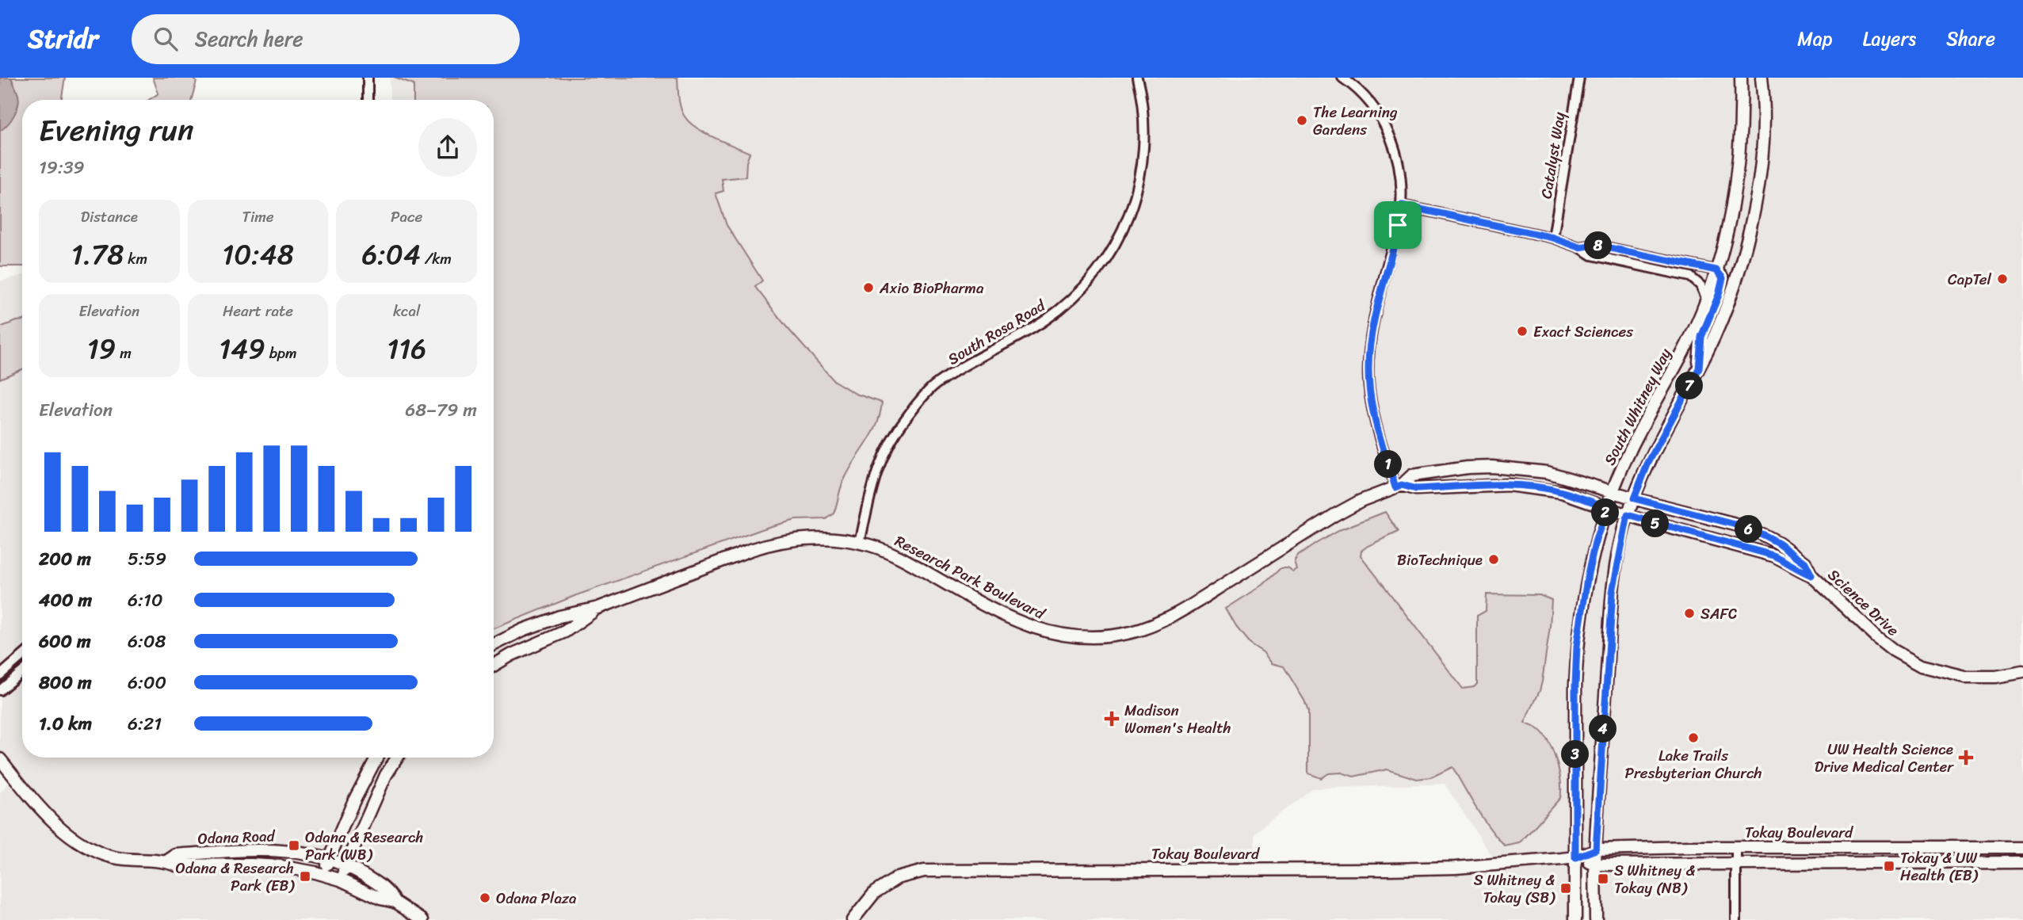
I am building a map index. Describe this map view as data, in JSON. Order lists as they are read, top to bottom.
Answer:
{
  "streets": {
    "street": [
      "Catalyst Way",
      "South Rosa Road",
      "South Whitney Way",
      "Research Park Boulevard",
      "Science Drive",
      "Tokay Boulevard",
      "Odana Road"
    ]
  },
  "crossings": [
    ["South Rosa Road", "Research Park Boulevard"],
    ["South Whitney Way", "Research Park Boulevard"],
    ["South Whitney Way", "Science Drive"],
    ["South Whitney Way", "Tokay Boulevard"],
    ["Research Park Boulevard", "Science Drive"]
  ],
  "places": {
    "other": [
      "The Learning Gardens",
      "CapTel",
      "Axio BioPharma",
      "Exact Sciences",
      "BioTechnique",
      "SAFC",
      "Lake Trails Presbyterian Church",
      "Odana Plaza"
    ],
    "health": ["Madison Women's Health", "UW Health Science Drive Medical Center"],
    "transit": [
      "Odana & Research Park (WB)",
      "Tokay & UW Health (EB)",
      "Odana & Research Park (EB)",
      "S Whitney & Tokay (NB)",
      "S Whitney & Tokay (SB)"
    ]
  },
  "page": {
    "header": "Stridr",
    "search": "Search here",
    "nav": ["Map", "Layers", "Share"],
    "heading": ["Evening run", "19:39"],
    "stats": [
      ["Distance", "1.78 km"],
      ["Time", "10:48"],
      ["Pace", "6:04 /km"],
      ["Elevation", "19 m"],
      ["Heart rate", "149 bpm"],
      ["kcal", "116"]
    ],
    "pins": [
      "8",
      "7",
      "1",
      "2",
      "5",
      "6",
      "4",
      "3"
    ],
    "chart": ["Elevation", "68–79 m"],
    "list": [
      {
        "name": "200 m",
        "note": "5:59"
      },
      {
        "name": "400 m",
        "note": "6:10"
      },
      {
        "name": "600 m",
        "note": "6:08"
      },
      {
        "name": "800 m",
        "note": "6:00"
      },
      {
        "name": "1.0 km",
        "note": "6:21"
      }
    ]
  }
}
